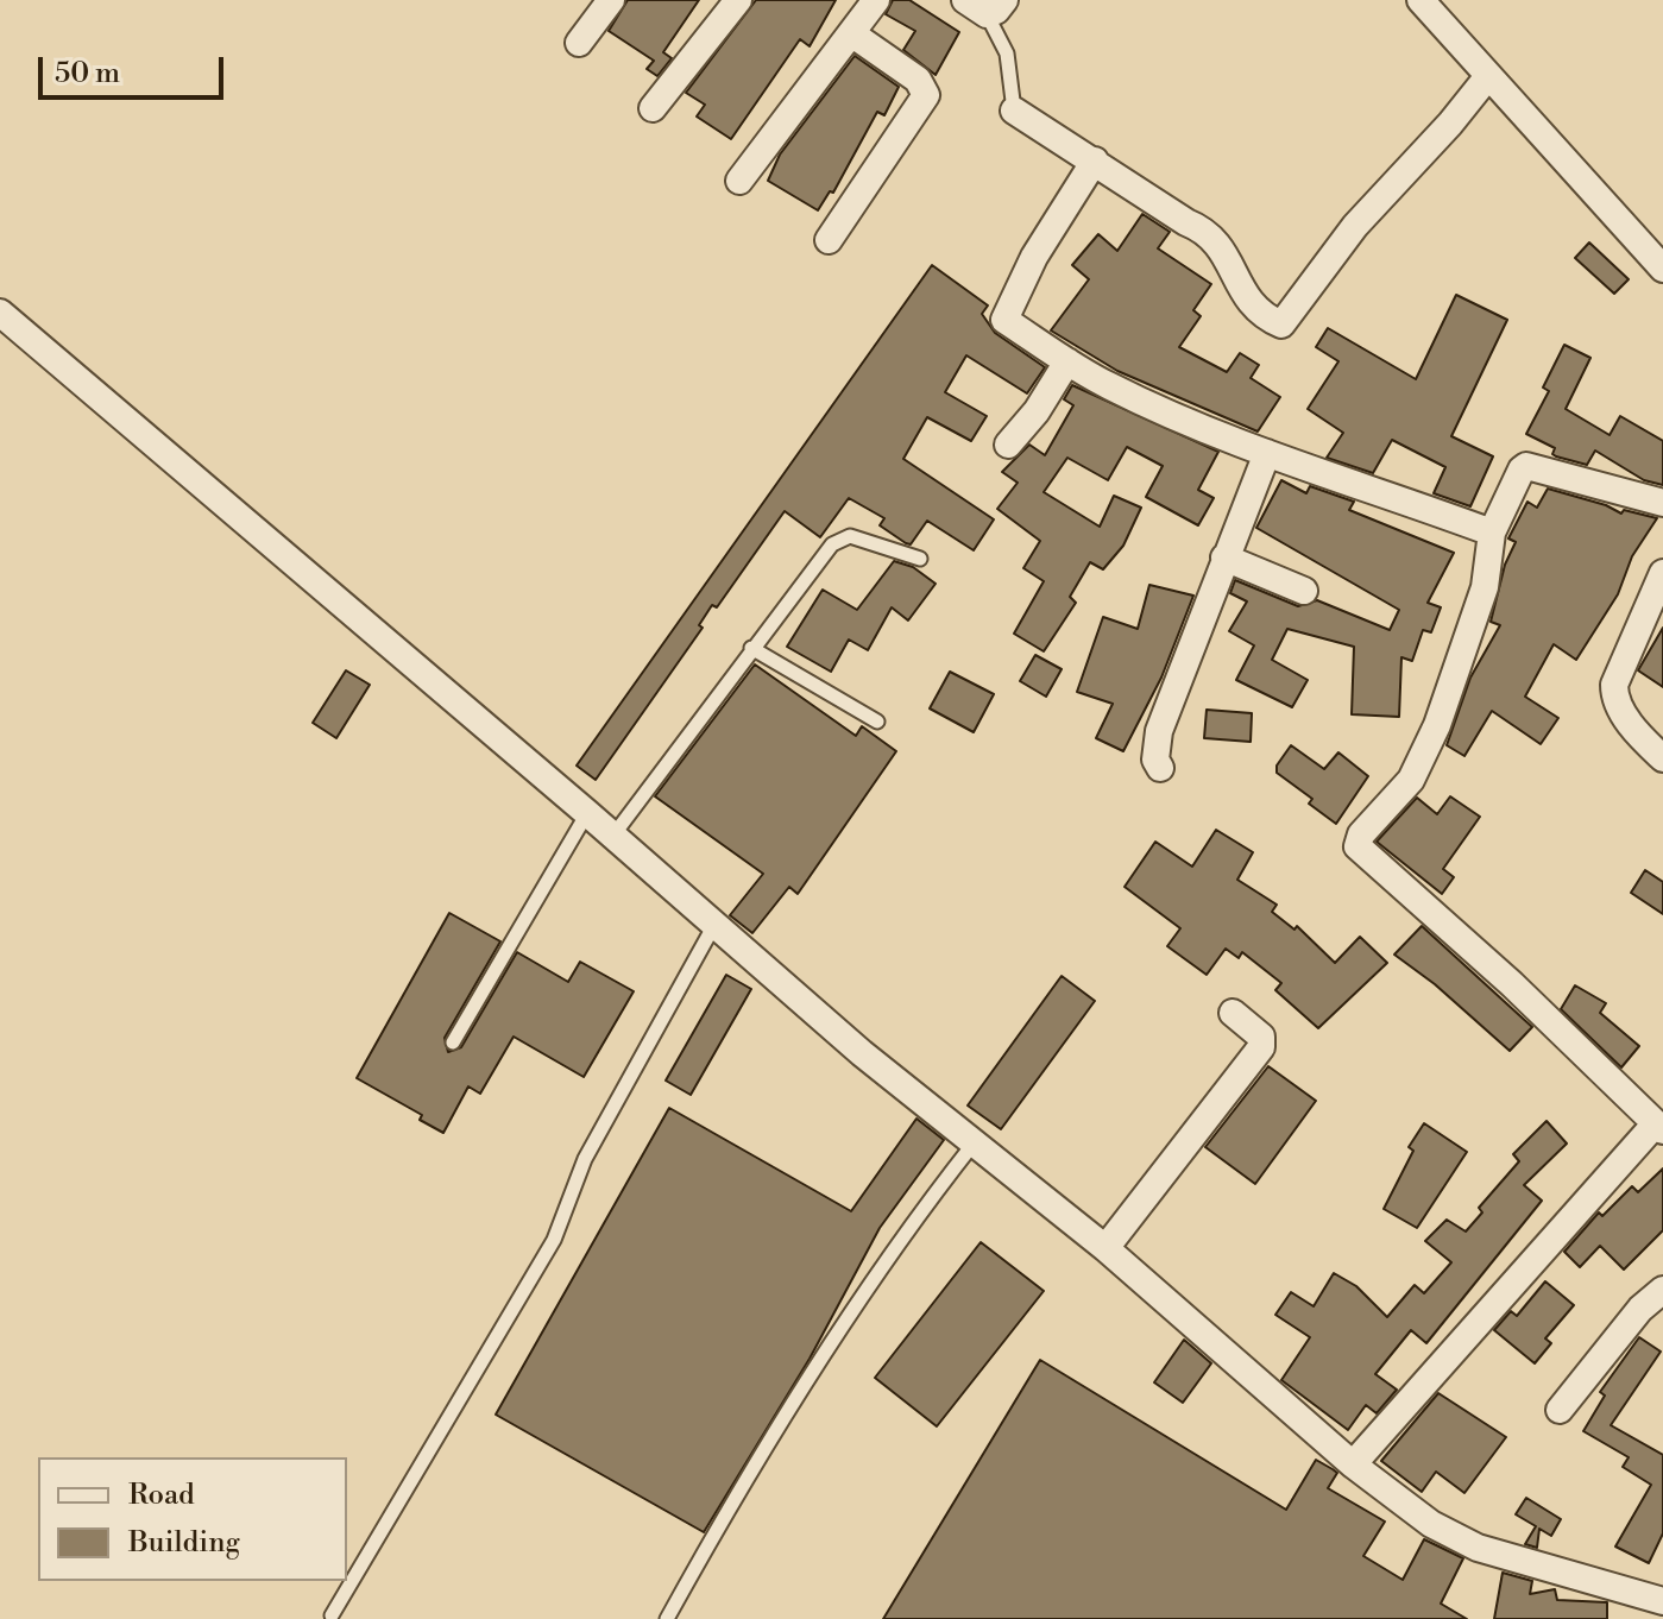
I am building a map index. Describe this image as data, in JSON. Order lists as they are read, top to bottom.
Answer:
{
  "legend": ["Road", "Building"],
  "scale_bar": "50 m"
}
